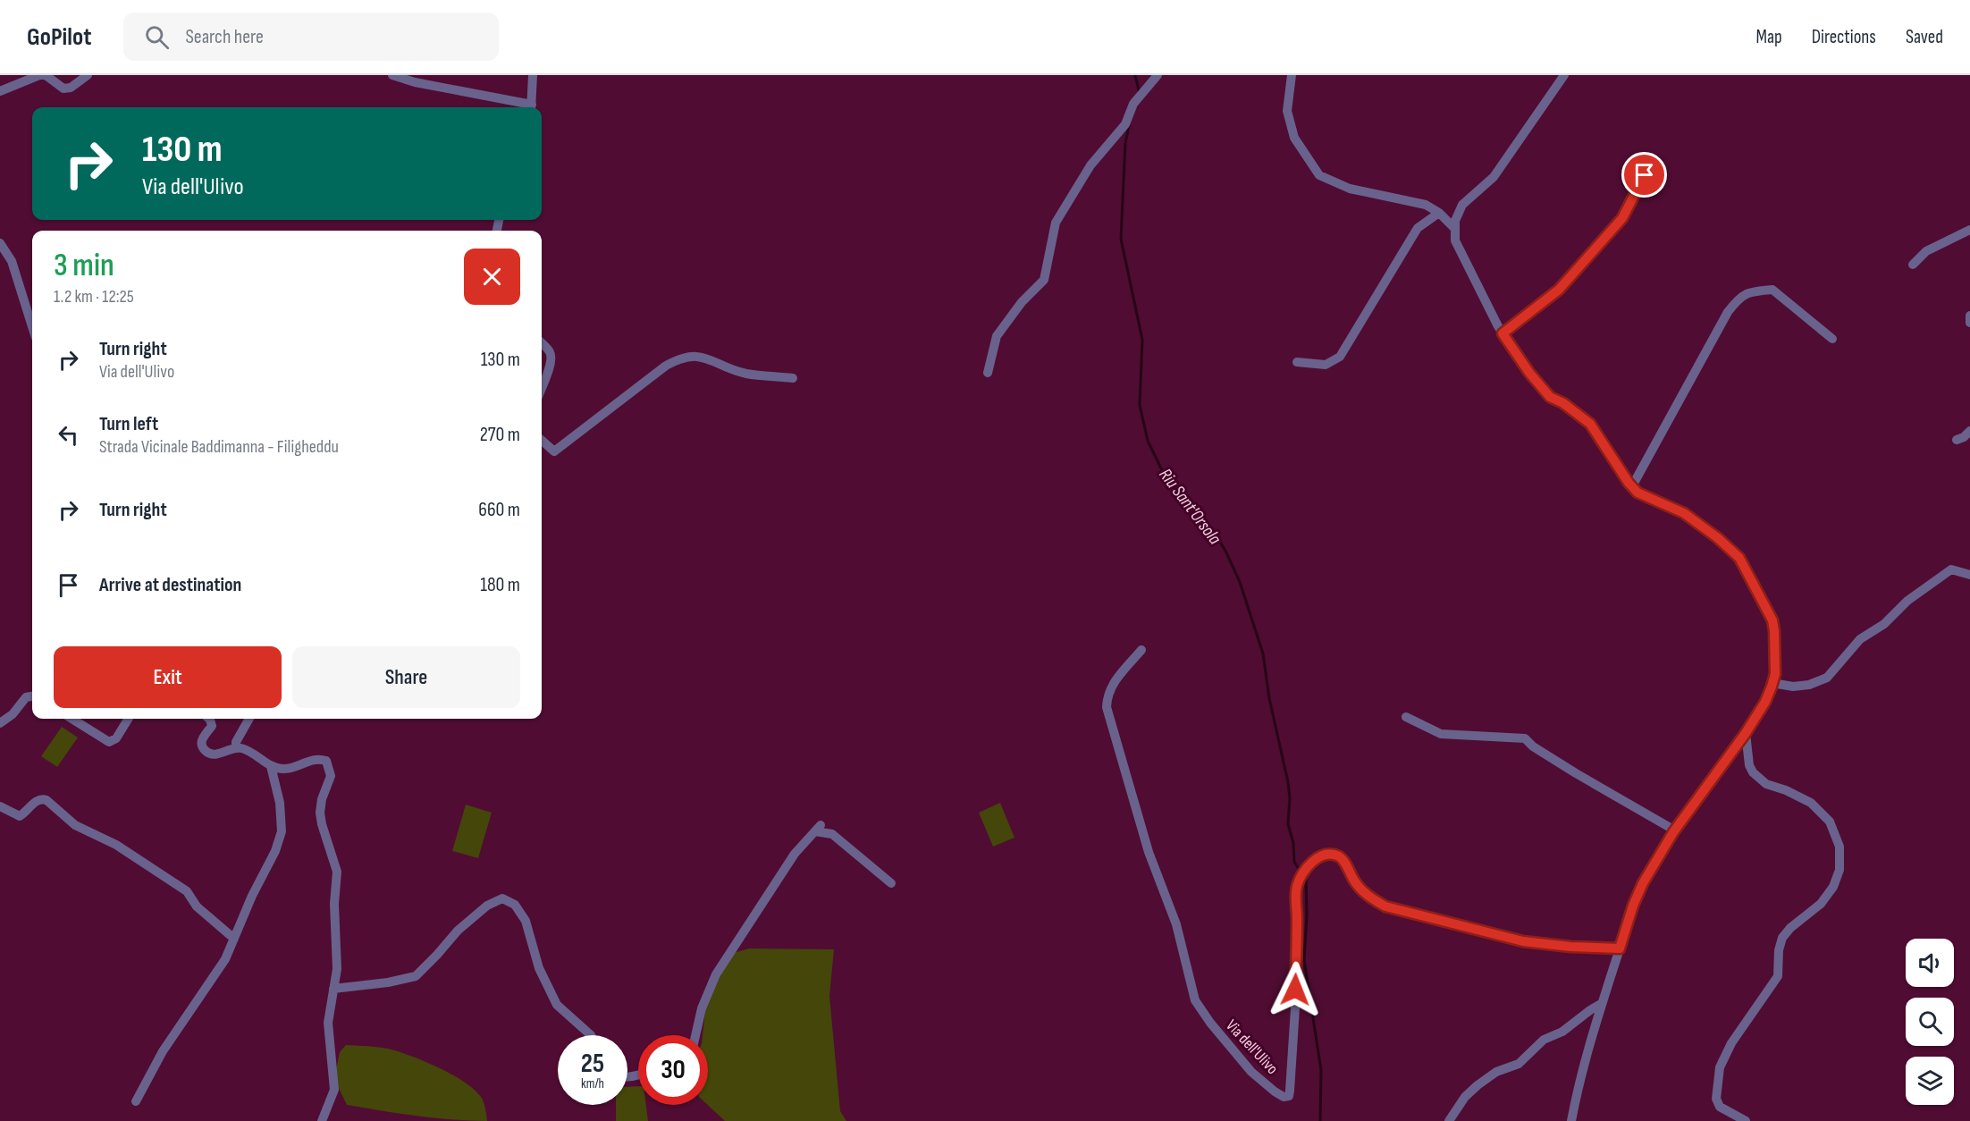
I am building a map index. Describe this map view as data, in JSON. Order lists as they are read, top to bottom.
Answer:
{
  "streets": {
    "street": ["Via dell'Ulivo"]
  },
  "water": ["Riu Sant'Orsola"],
  "page": {
    "header": "GoPilot",
    "search": "Search here",
    "nav": ["Map", "Directions", "Saved"],
    "turn": ["130 m", "Via dell'Ulivo"],
    "heading": ["3 min", "1.2 km · 12:25"],
    "list": [
      {
        "name": "Turn right",
        "note": "Via dell'Ulivo",
        "value": "130 m"
      },
      {
        "name": "Turn left",
        "note": "Strada Vicinale Baddimanna - Filigheddu",
        "value": "270 m"
      },
      {
        "name": "Turn right",
        "value": "660 m"
      },
      {
        "name": "Arrive at destination",
        "value": "180 m"
      }
    ],
    "buttons": ["Exit", "Share"],
    "speed": "25 km/h",
    "limit": "30"
  }
}
